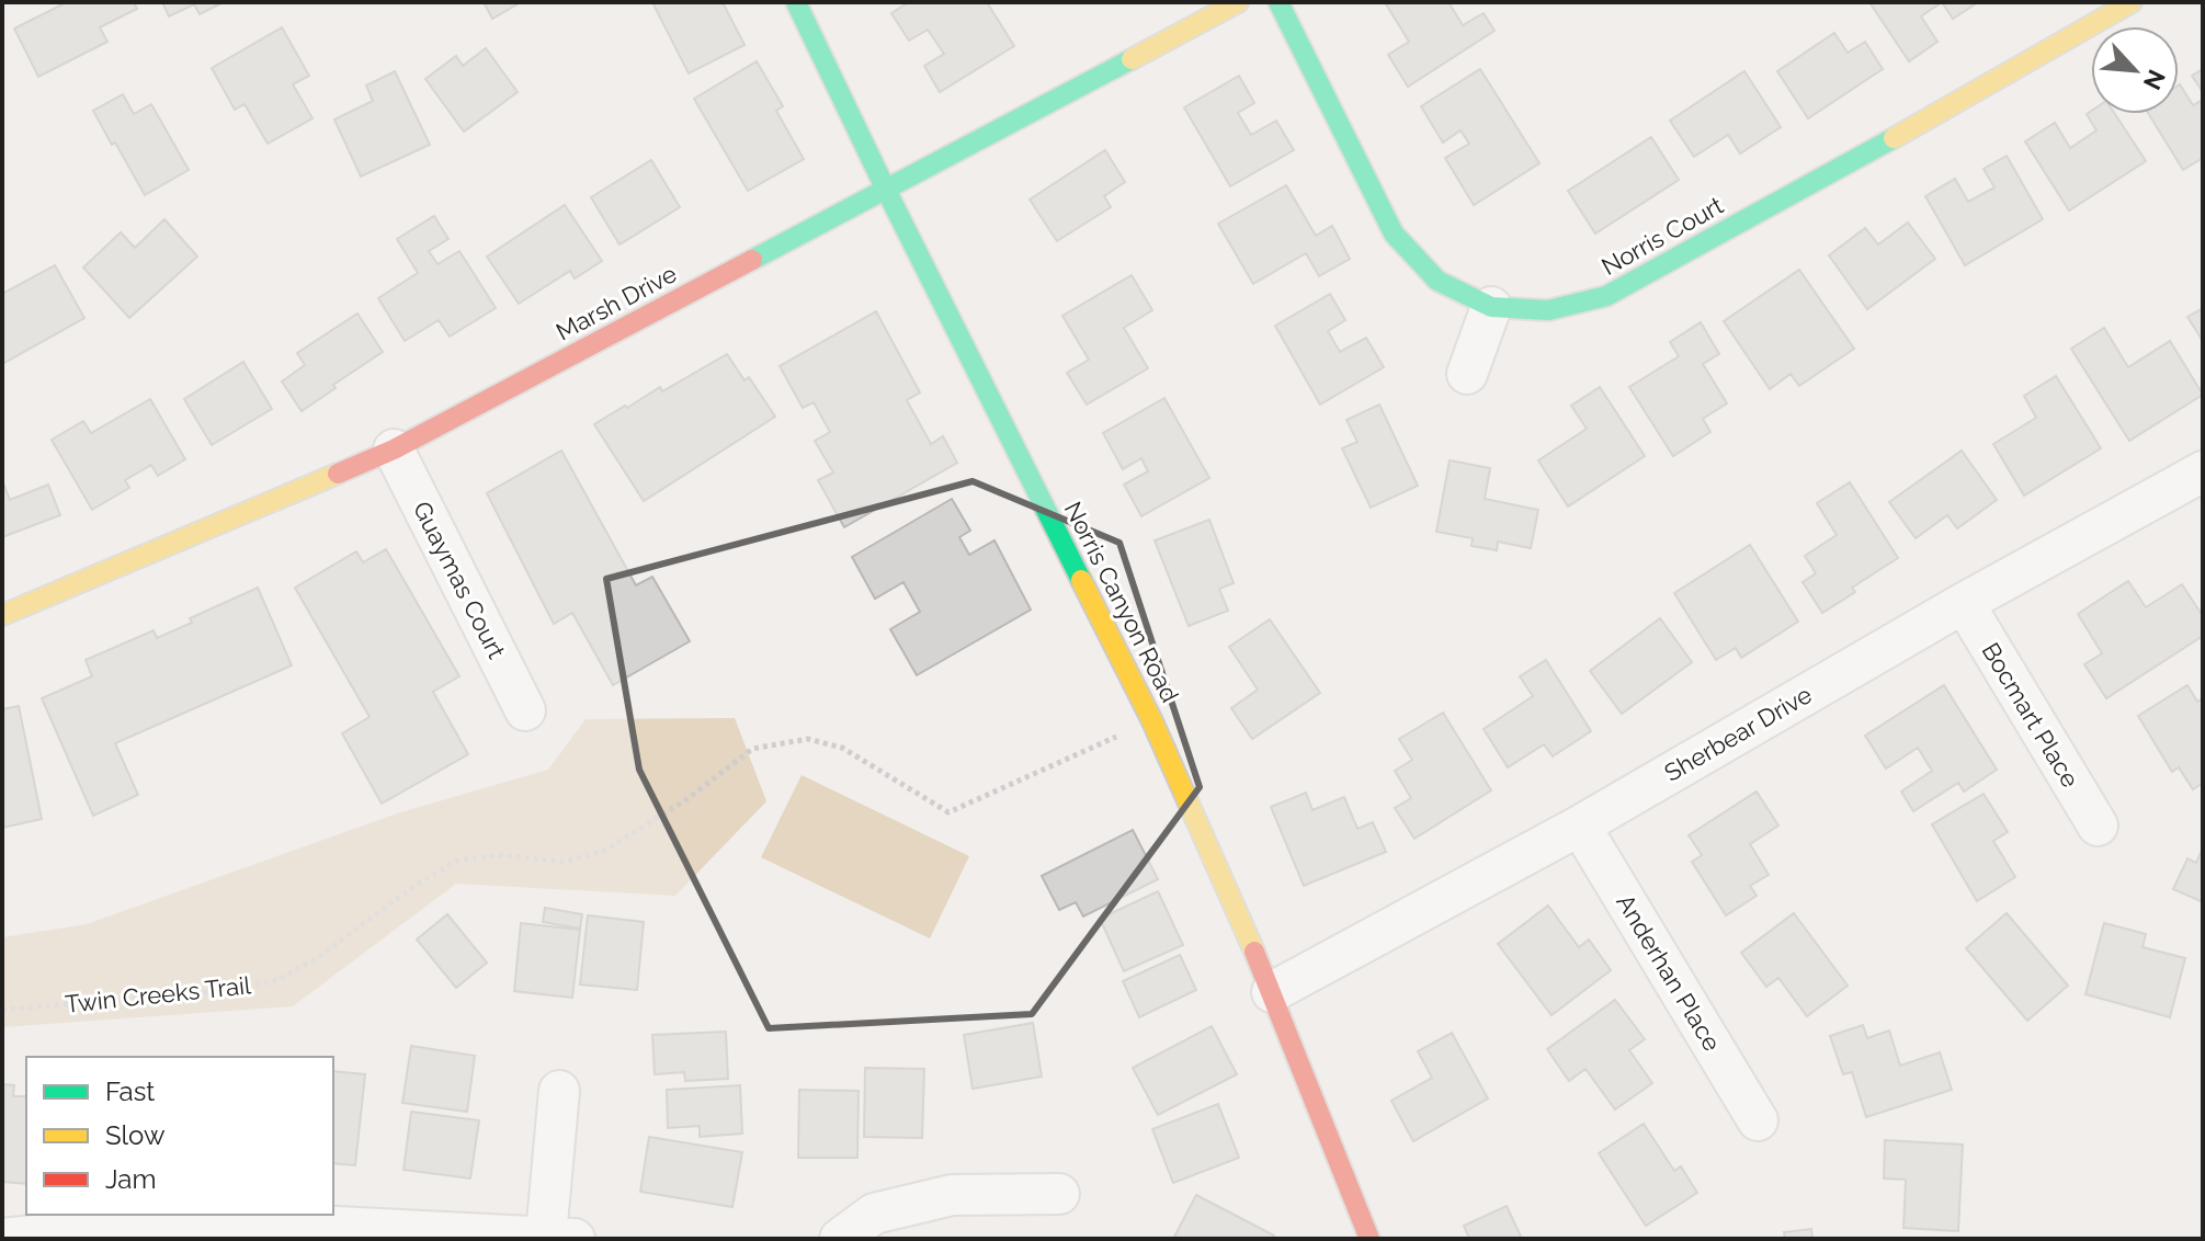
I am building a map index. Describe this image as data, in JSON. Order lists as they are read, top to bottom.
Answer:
{
  "streets": {
    "street": [
      "Norris Court",
      "Marsh Drive",
      "Guaymas Court",
      "Norris Canyon Road",
      "Bocmart Place",
      "Sherbear Drive",
      "Anderhan Place"
    ],
    "path": ["Twin Creeks Trail"]
  },
  "crossings": [
    ["Marsh Drive", "Guaymas Court"],
    ["Marsh Drive", "Norris Canyon Road"],
    ["Norris Canyon Road", "Sherbear Drive"],
    ["Norris Canyon Road", "Twin Creeks Trail"],
    ["Bocmart Place", "Sherbear Drive"],
    ["Sherbear Drive", "Anderhan Place"]
  ],
  "legend": ["Fast", "Slow", "Jam"],
  "north": "bottom right"
}
